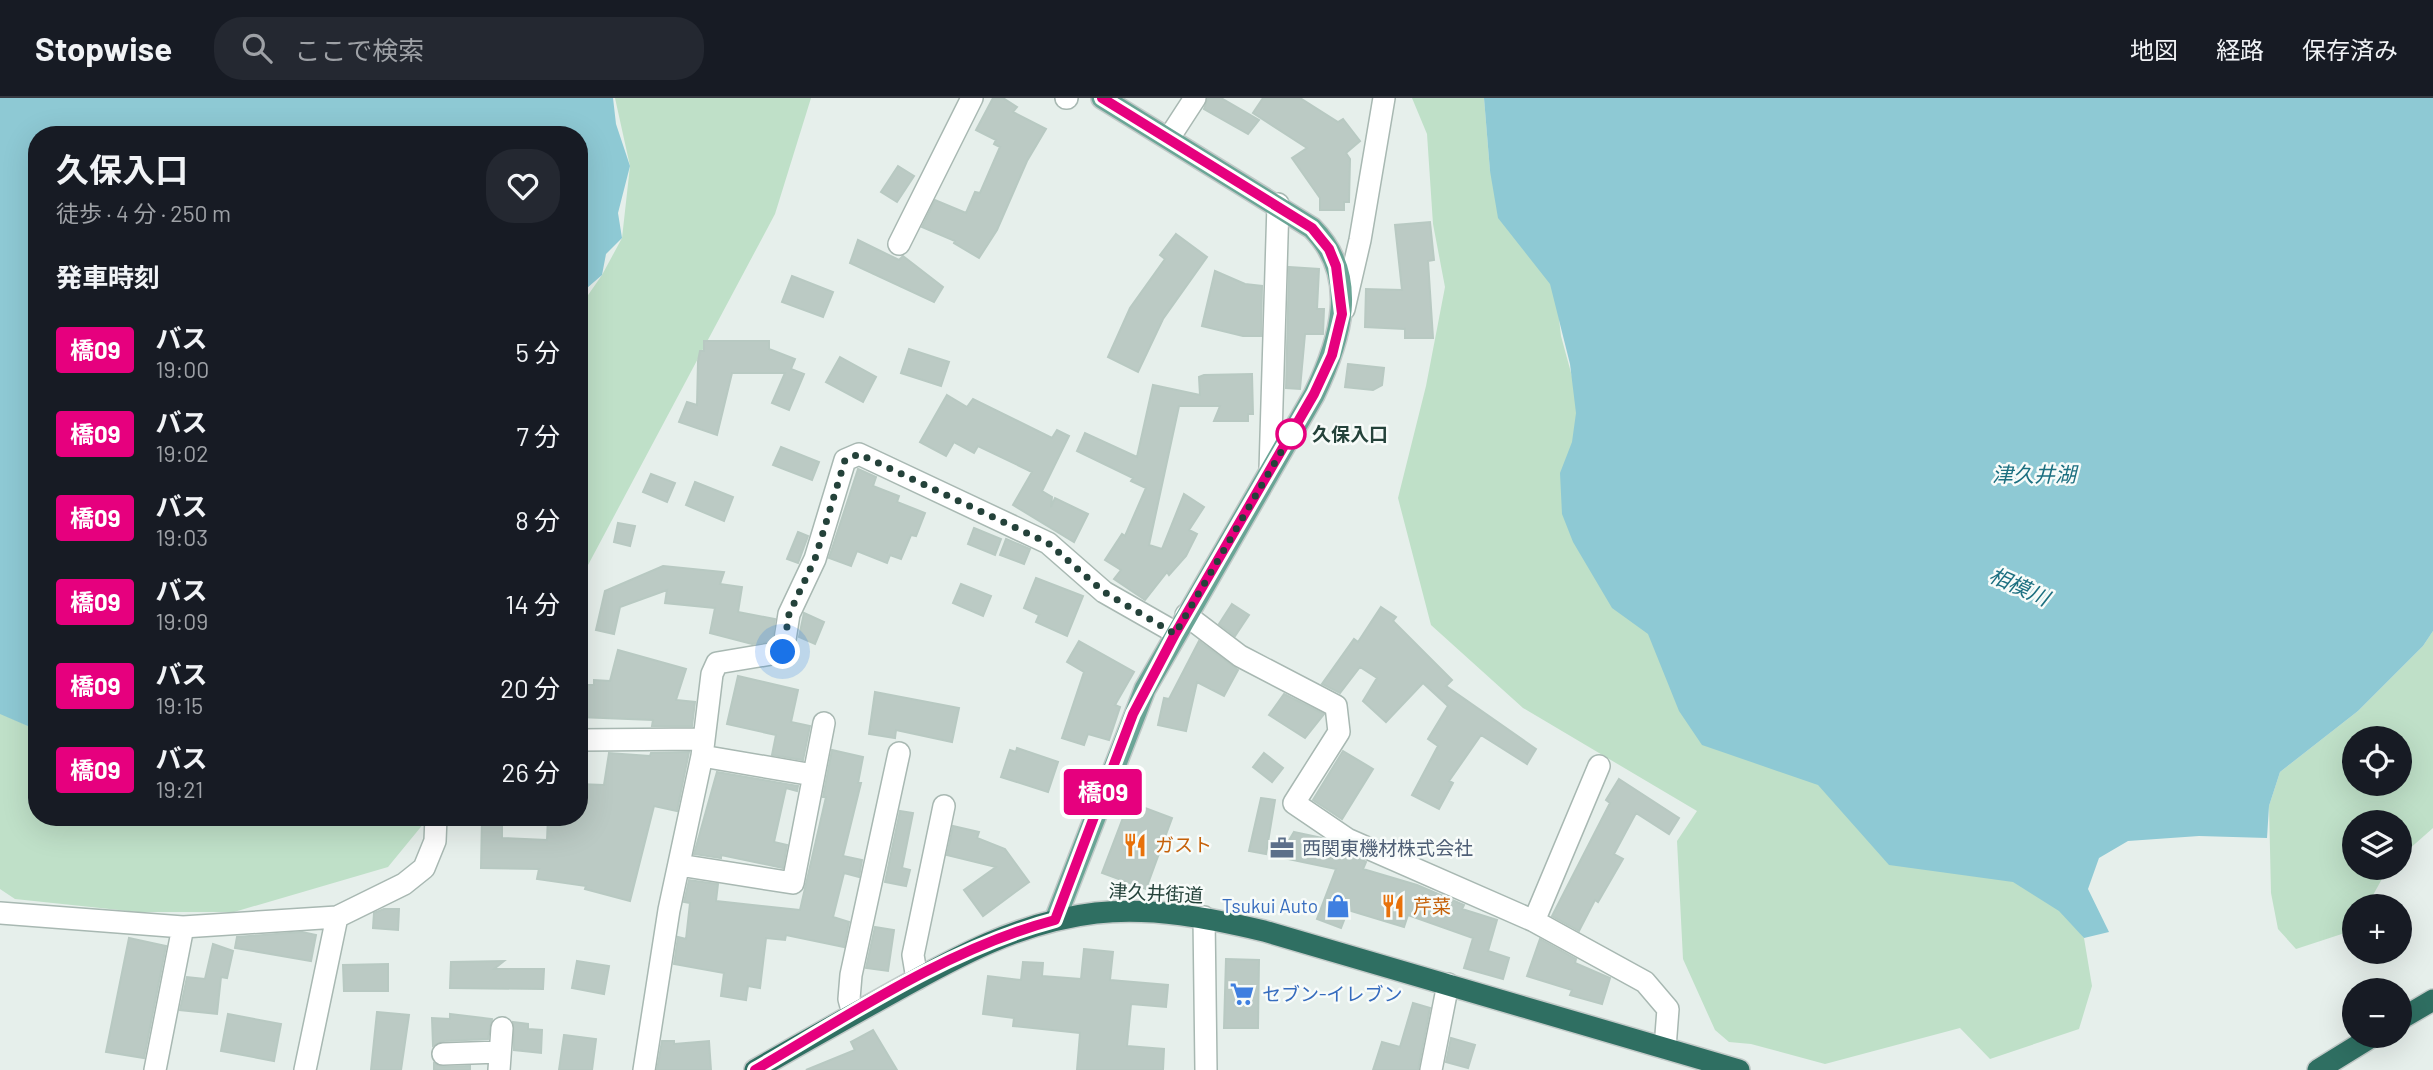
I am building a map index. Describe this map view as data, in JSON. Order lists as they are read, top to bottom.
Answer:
{
  "streets": {
    "highway": ["津久井街道"]
  },
  "water": ["津久井湖", "相模川"],
  "places": {
    "other": ["久保入口"],
    "restaurant": ["ガスト", "芹菜"],
    "office": ["西関東機材株式会社"],
    "shop": ["Tsukui Auto"],
    "supermarket": ["セブン-イレブン"]
  },
  "lines": ["bus line 橋09"],
  "page": {
    "header": "Stopwise",
    "search": "ここで検索",
    "nav": ["地図", "経路", "保存済み"],
    "on_map": "橋09",
    "heading": [
      ["久保入口", "徒歩 · 4 分 · 250 m"],
      "発車時刻"
    ],
    "list": [
      {
        "mark": "橋09",
        "name": "バス",
        "note": "19:00",
        "value": "5 分"
      },
      {
        "mark": "橋09",
        "name": "バス",
        "note": "19:02",
        "value": "7 分"
      },
      {
        "mark": "橋09",
        "name": "バス",
        "note": "19:03",
        "value": "8 分"
      },
      {
        "mark": "橋09",
        "name": "バス",
        "note": "19:09",
        "value": "14 分"
      },
      {
        "mark": "橋09",
        "name": "バス",
        "note": "19:15",
        "value": "20 分"
      },
      {
        "mark": "橋09",
        "name": "バス",
        "note": "19:21",
        "value": "26 分"
      }
    ],
    "map_buttons": ["+", "−"]
  }
}
